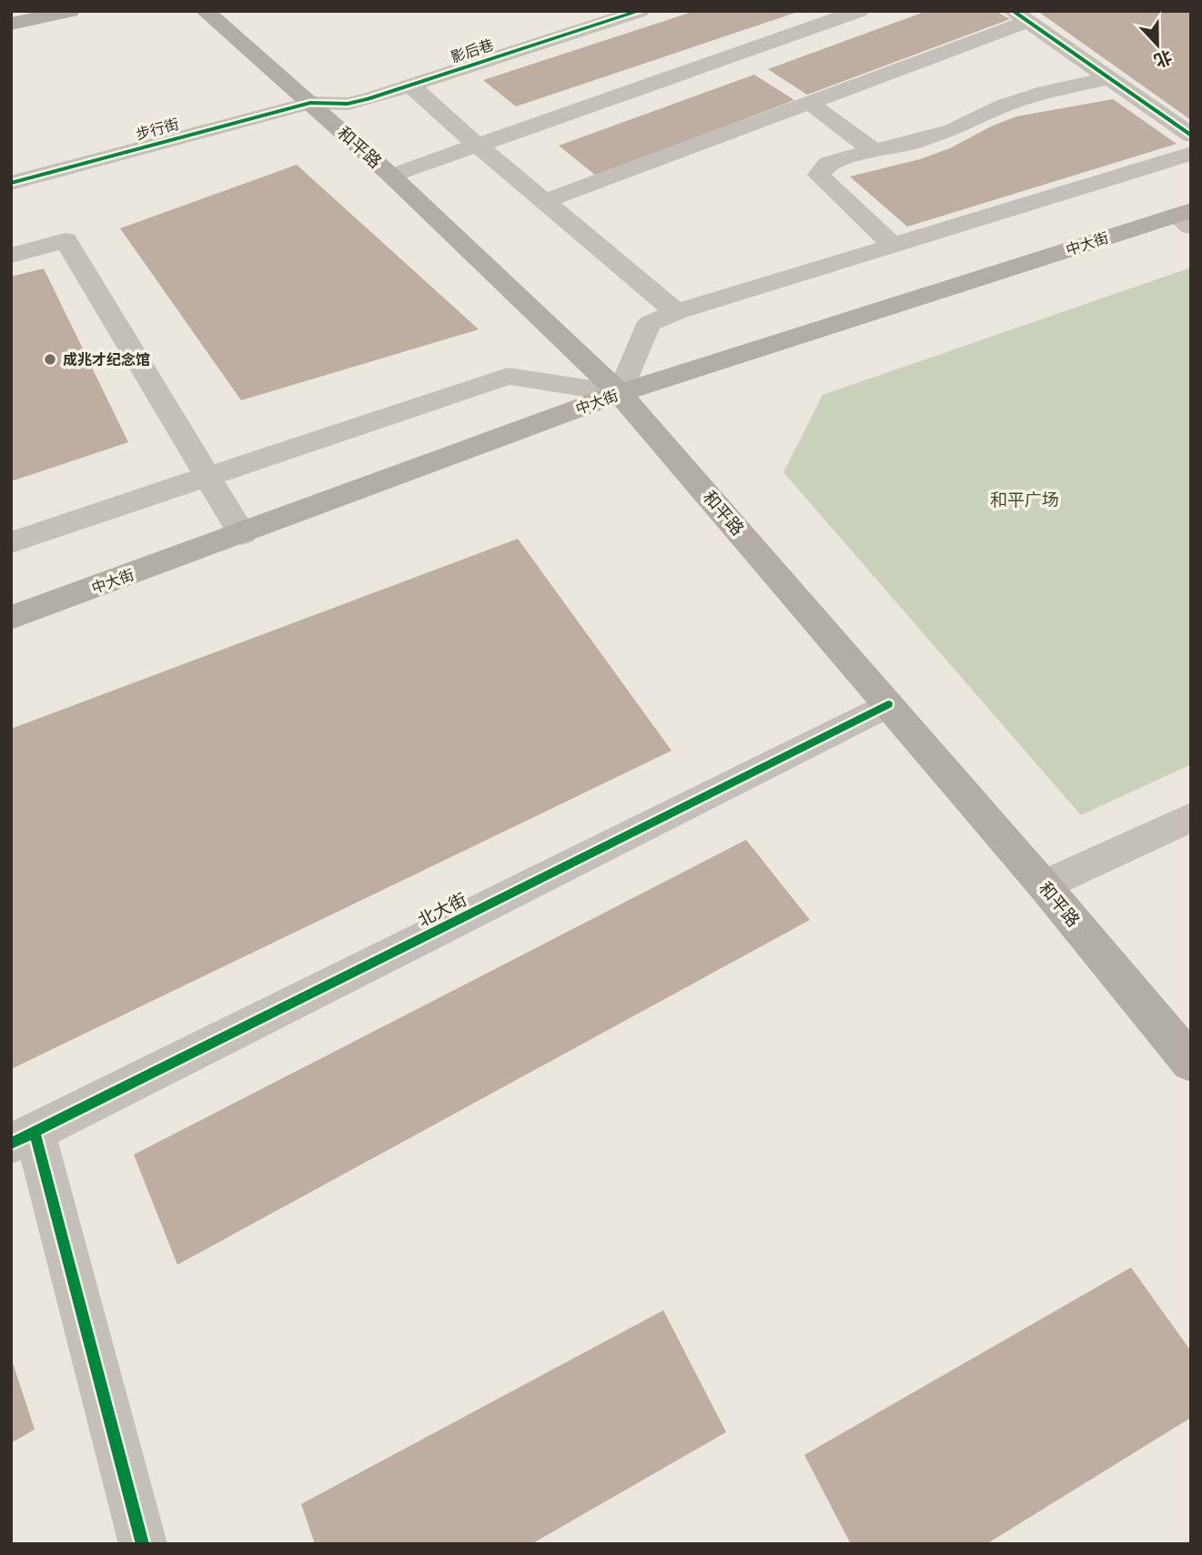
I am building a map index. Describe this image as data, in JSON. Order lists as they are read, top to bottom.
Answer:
{
  "streets": {
    "main road": ["和平路", "中大街"],
    "street": ["影后巷", "步行街", "北大街"]
  },
  "crossings": [
    ["影后巷", "步行街"],
    ["影后巷", "和平路"],
    ["步行街", "和平路"],
    ["和平路", "中大街"],
    ["和平路", "北大街"]
  ],
  "parks": ["和平广场"],
  "places": ["成兆才纪念馆"],
  "north": "bottom"
}
